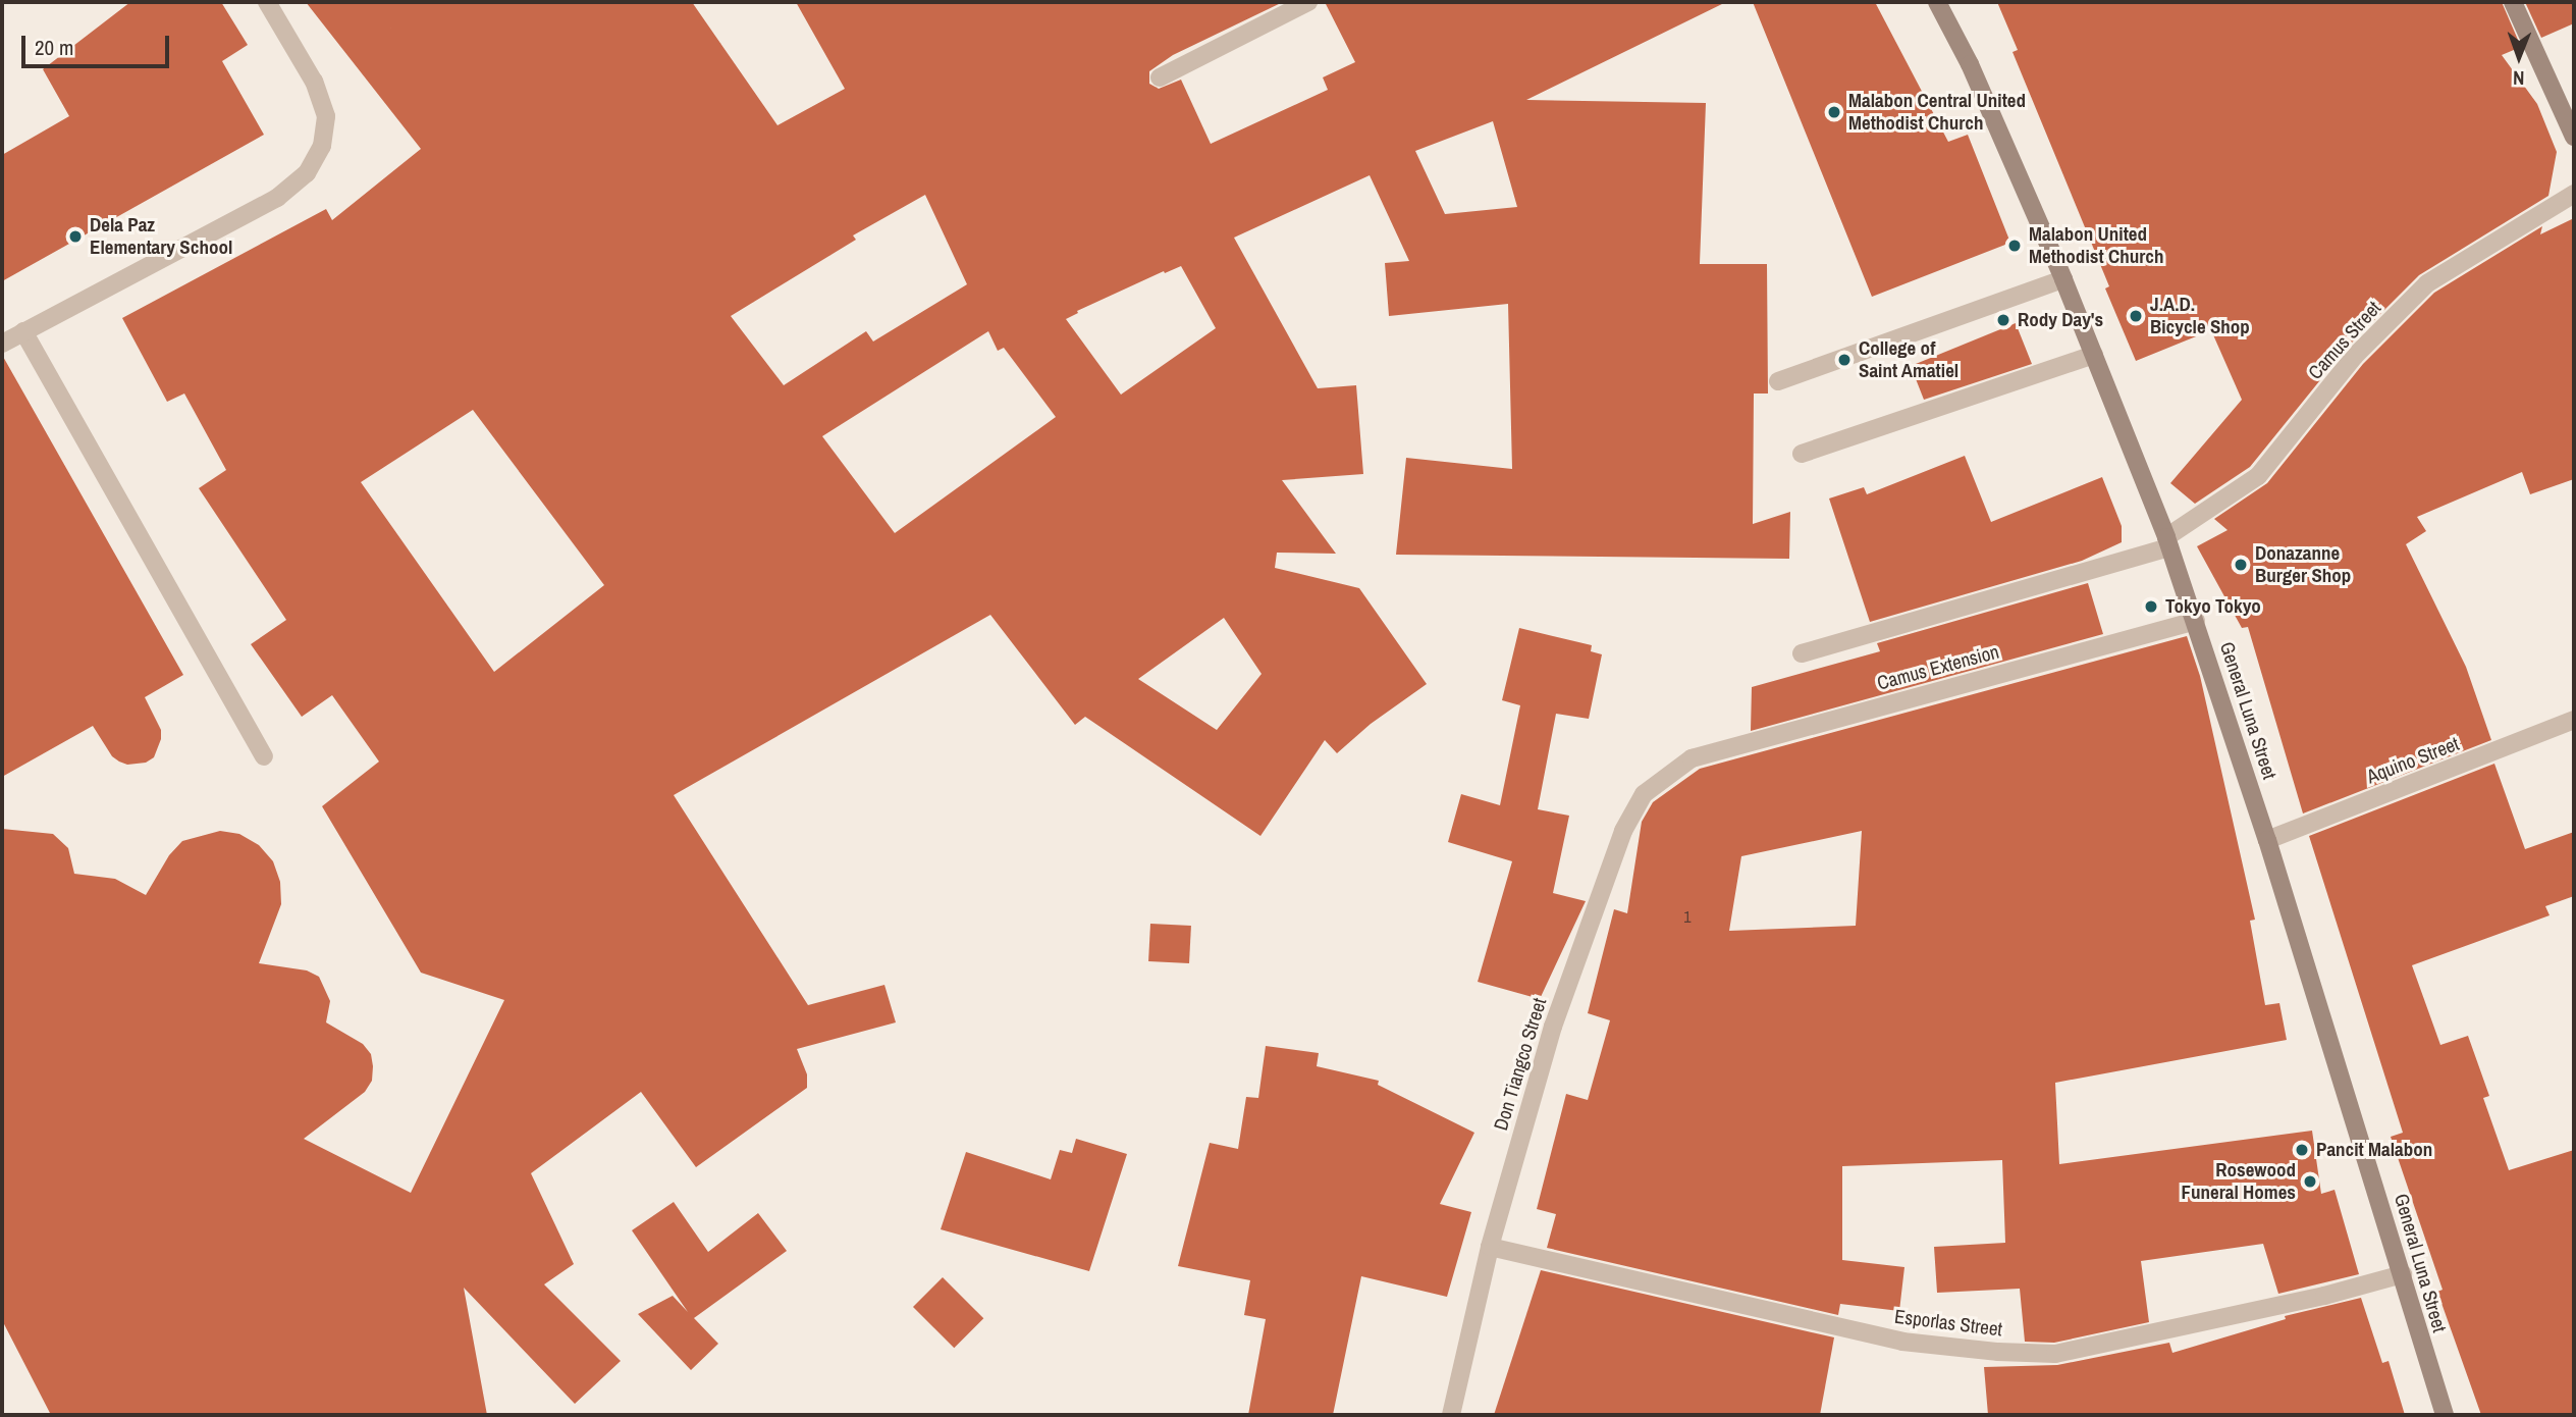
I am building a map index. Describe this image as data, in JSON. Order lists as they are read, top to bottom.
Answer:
{
  "streets": {
    "main road": ["General Luna Street"],
    "street": [
      "Camus Street",
      "Camus Extension",
      "Aquino Street",
      "Don Tiangco Street",
      "Esporlas Street"
    ]
  },
  "crossings": [
    ["Camus Street", "General Luna Street"],
    ["Camus Extension", "General Luna Street"],
    ["Camus Extension", "Don Tiangco Street"],
    ["General Luna Street", "Aquino Street"],
    ["General Luna Street", "Esporlas Street"],
    ["Don Tiangco Street", "Esporlas Street"]
  ],
  "places": [
    "Malabon Central United Methodist Church",
    "Dela Paz Elementary School",
    "Malabon United Methodist Church",
    "J.A.D. Bicycle Shop",
    "Rody Day's",
    "College of Saint Amatiel",
    "Donazanne Burger Shop",
    "Tokyo Tokyo",
    "Pancit Malabon",
    "Rosewood Funeral Homes"
  ],
  "house_numbers": ["1"],
  "scale_bar": "20 m",
  "north": "bottom"
}
